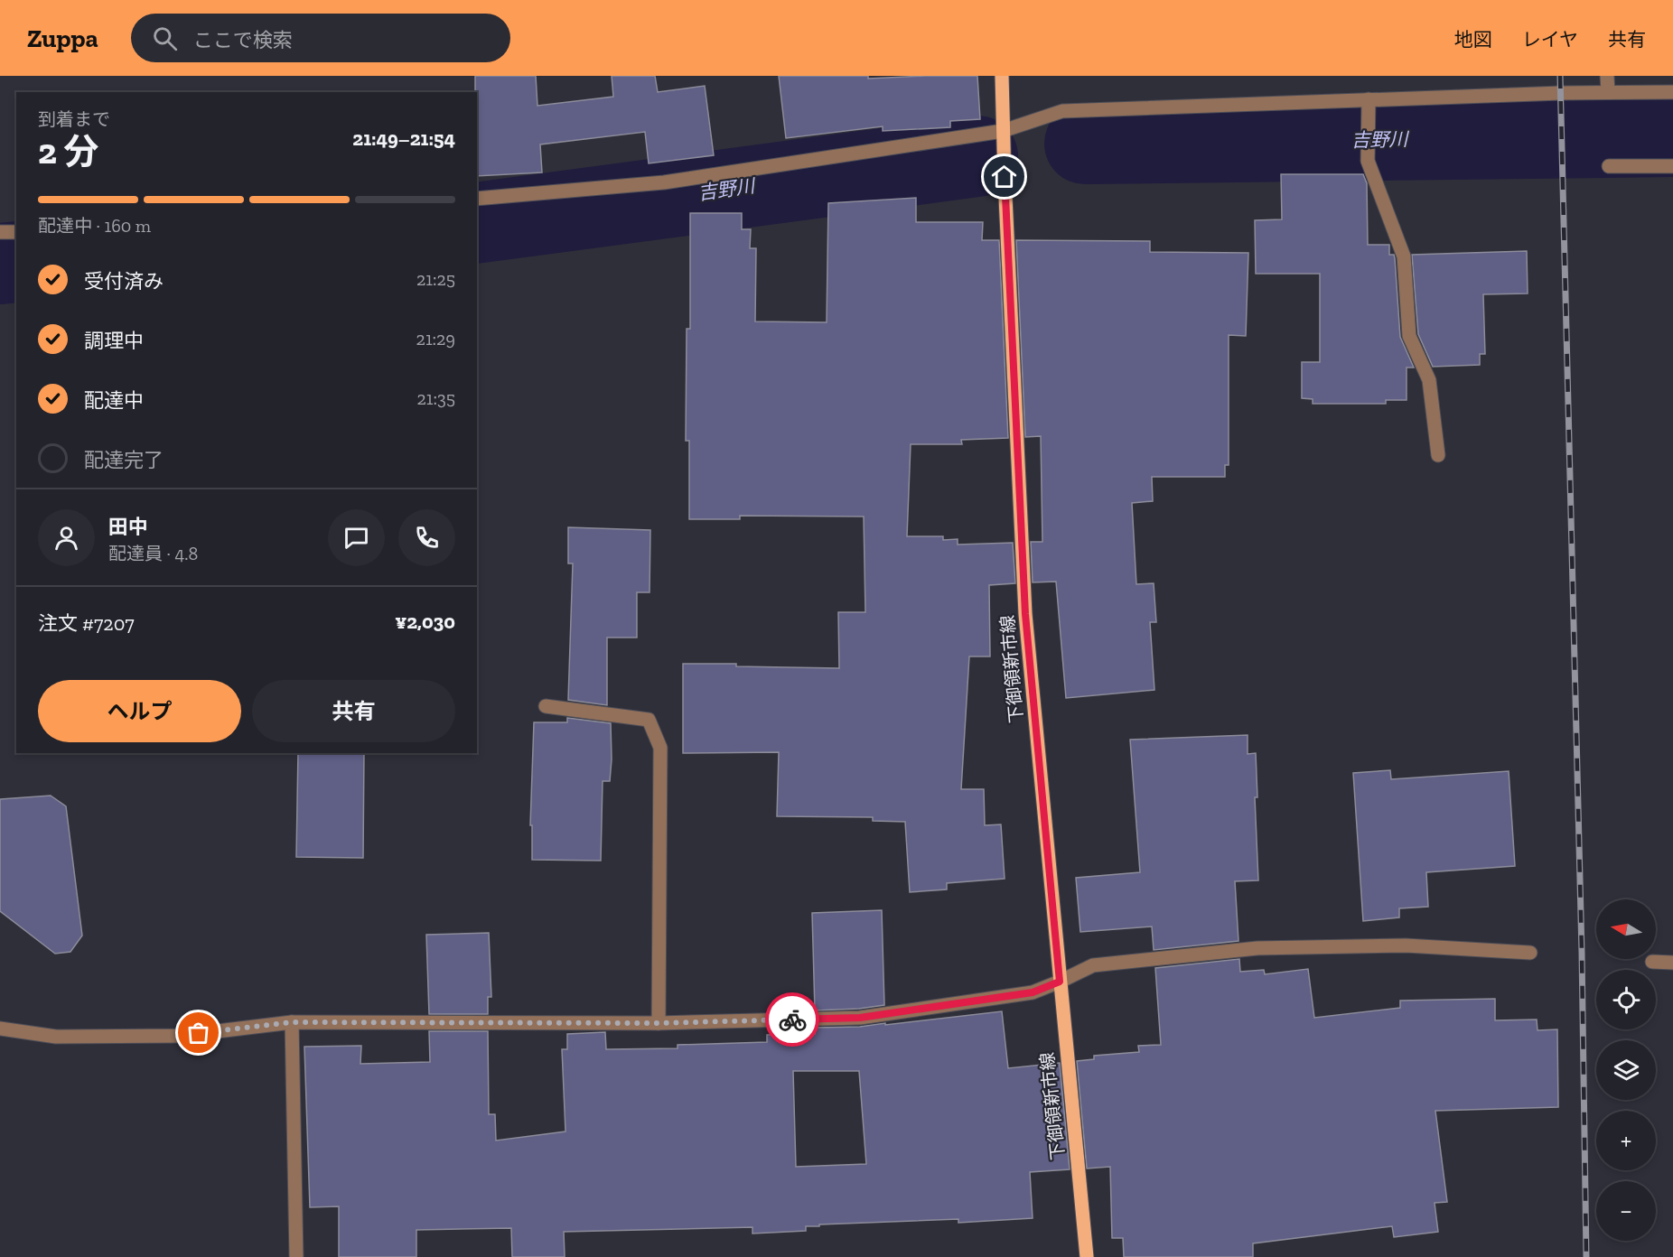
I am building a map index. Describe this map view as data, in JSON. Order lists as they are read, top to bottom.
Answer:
{
  "streets": {
    "main road": ["下御領新市線"]
  },
  "water": ["吉野川"],
  "north": "left",
  "page": {
    "header": "Zuppa",
    "search": "ここで検索",
    "nav": ["地図", "レイヤ", "共有"],
    "heading": ["2 分", "到着まで", "21:49–21:54"],
    "panel": [
      "田中",
      "配達員 · 4.8",
      "注文 #7207",
      "¥2,030"
    ],
    "bar": "配達中 · 160 m",
    "list": [
      ["受付済み", "21:25"],
      ["調理中", "21:29"],
      ["配達中", "21:35"],
      "配達完了"
    ],
    "buttons": ["ヘルプ", "共有"],
    "map_buttons": ["+", "−"]
  }
}
